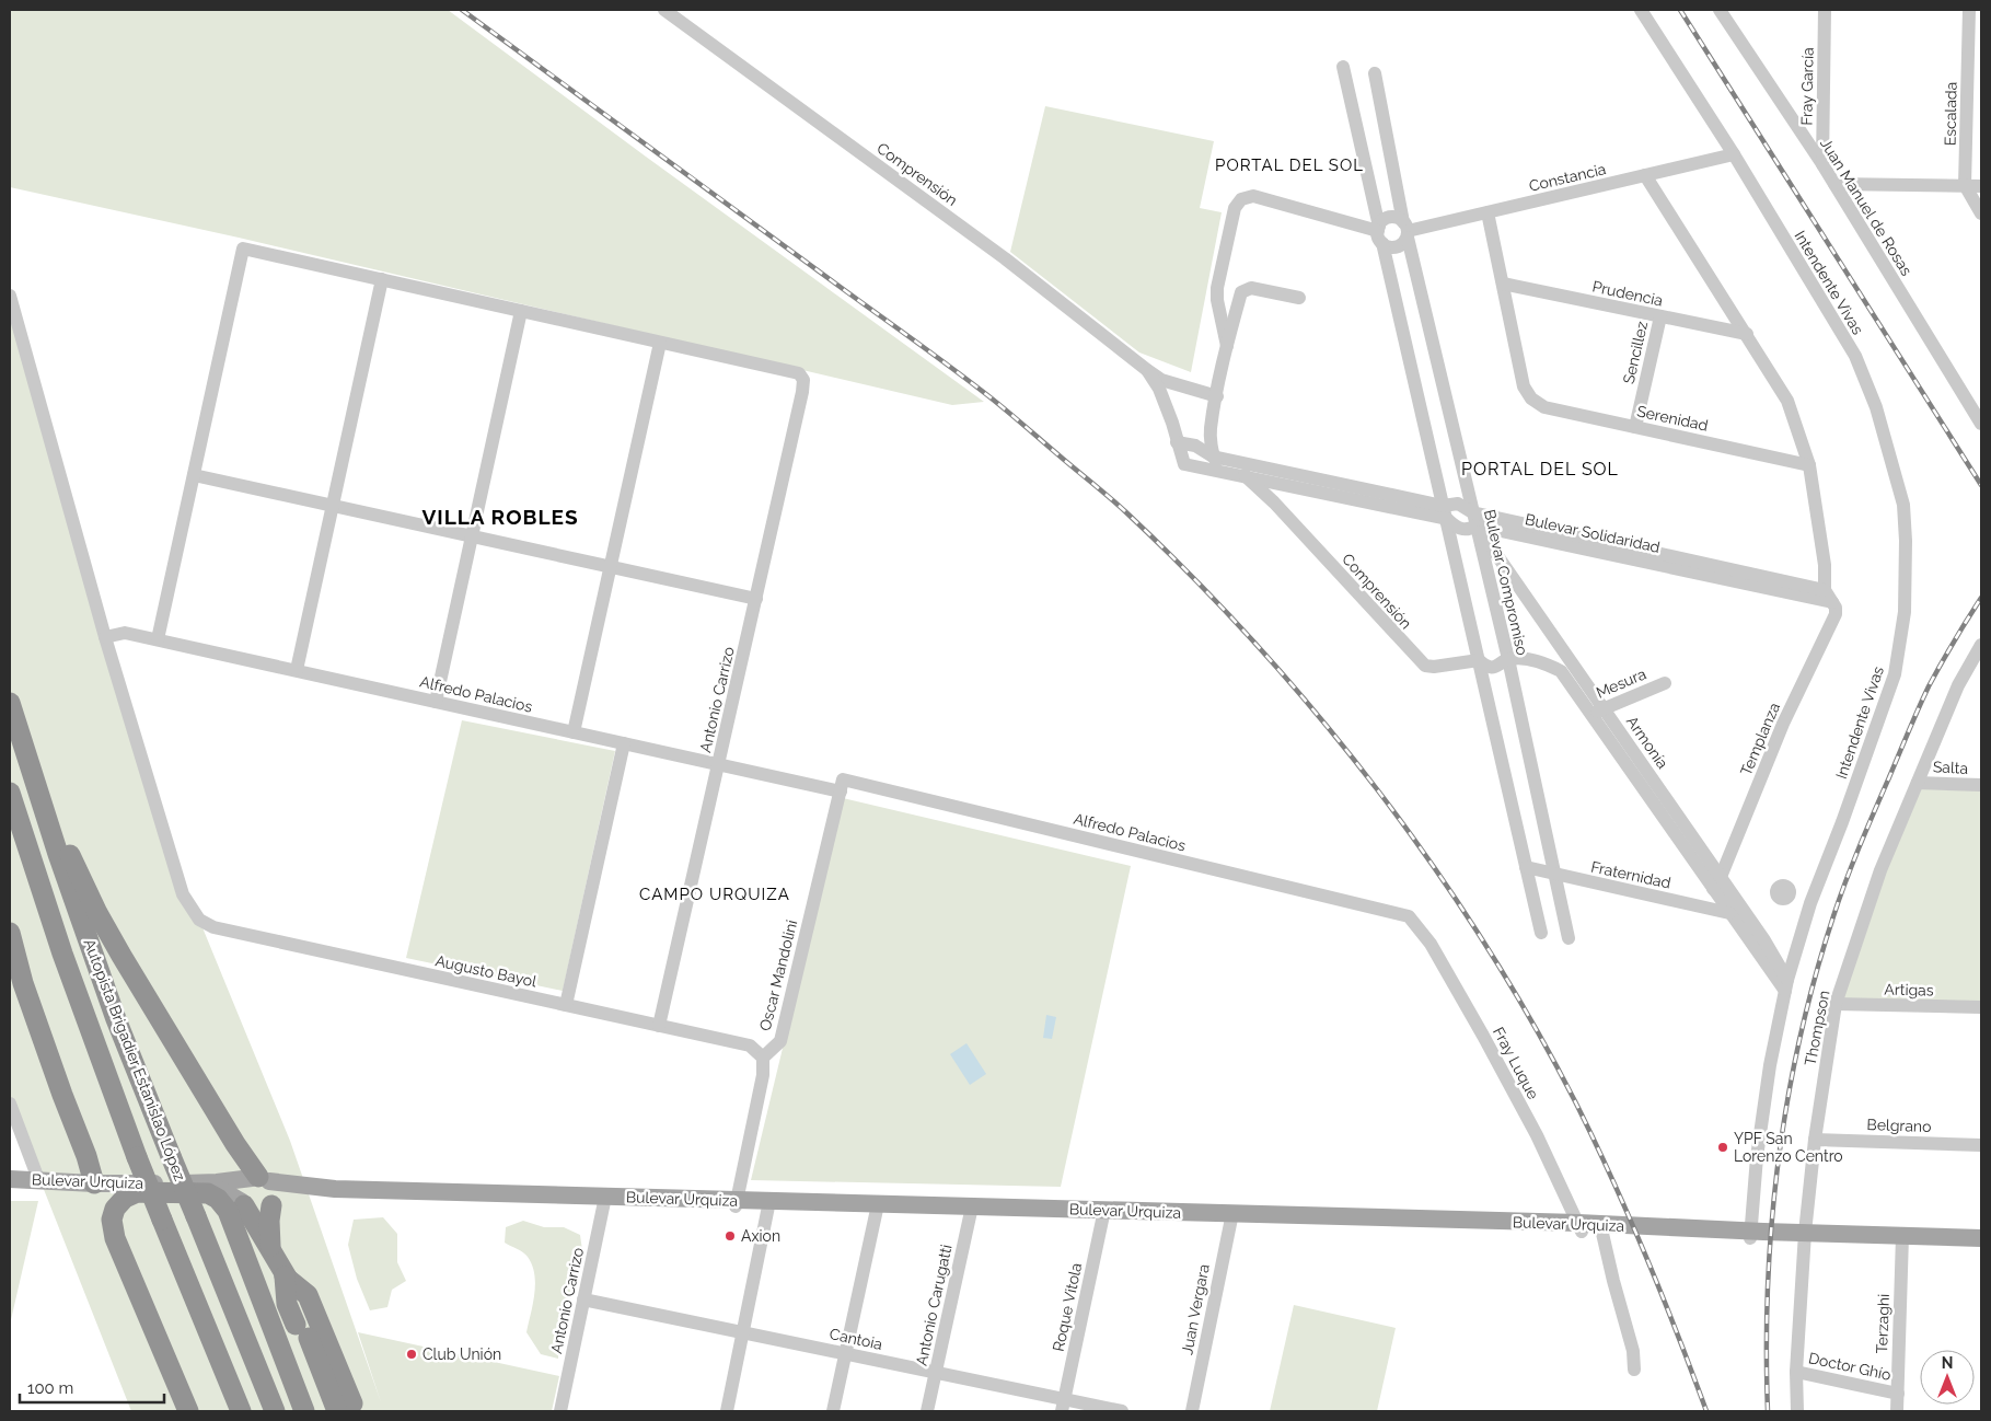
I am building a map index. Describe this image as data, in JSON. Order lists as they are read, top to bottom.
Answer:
{
  "streets": {
    "highway": ["Autopista Brigadier Estanislao López"],
    "main road": ["Bulevar Urquiza"],
    "street": [
      "Fray García",
      "Escalada",
      "Comprensión",
      "Constancia",
      "Juan Manuel de Rosas",
      "Intendente Vivas",
      "Prudencia",
      "Sencillez",
      "Serenidad",
      "Bulevar Solidaridad",
      "Bulevar Compromiso",
      "Mesura",
      "Alfredo Palacios",
      "Antonio Carrizo",
      "Templanza",
      "Armonía",
      "Salta",
      "Fraternidad",
      "Augusto Bayol",
      "Oscar Mandolini",
      "Artigas",
      "Thompson",
      "Fray Luque",
      "Belgrano",
      "Antonio Carugatti",
      "Roque Vitola",
      "Juan Vergara",
      "Terzaghi",
      "Cantoia",
      "Doctor Ghío"
    ]
  },
  "crossings": [
    ["Fray García", "Juan Manuel de Rosas"],
    ["Comprensión", "Bulevar Solidaridad"],
    ["Comprensión", "Bulevar Compromiso"],
    ["Comprensión", "Armonía"],
    ["Constancia", "Intendente Vivas"],
    ["Constancia", "Bulevar Compromiso"],
    ["Intendente Vivas", "Armonía"],
    ["Intendente Vivas", "Bulevar Urquiza"],
    ["Prudencia", "Sencillez"],
    ["Prudencia", "Serenidad"],
    ["Sencillez", "Serenidad"],
    ["Bulevar Solidaridad", "Bulevar Compromiso"],
    ["Bulevar Solidaridad", "Templanza"],
    ["Bulevar Solidaridad", "Armonía"],
    ["Bulevar Compromiso", "Armonía"],
    ["Bulevar Compromiso", "Fraternidad"],
    ["Mesura", "Armonía"],
    ["Alfredo Palacios", "Antonio Carrizo"],
    ["Alfredo Palacios", "Augusto Bayol"],
    ["Alfredo Palacios", "Oscar Mandolini"],
    ["Alfredo Palacios", "Fray Luque"],
    ["Antonio Carrizo", "Augusto Bayol"],
    ["Antonio Carrizo", "Bulevar Urquiza"],
    ["Antonio Carrizo", "Cantoia"],
    ["Templanza", "Armonía"],
    ["Armonía", "Fraternidad"],
    ["Salta", "Thompson"],
    ["Augusto Bayol", "Oscar Mandolini"],
    ["Artigas", "Thompson"],
    ["Thompson", "Belgrano"],
    ["Thompson", "Bulevar Urquiza"],
    ["Thompson", "Doctor Ghío"],
    ["Fray Luque", "Bulevar Urquiza"],
    ["Bulevar Urquiza", "Antonio Carugatti"],
    ["Bulevar Urquiza", "Roque Vitola"],
    ["Bulevar Urquiza", "Juan Vergara"],
    ["Bulevar Urquiza", "Terzaghi"],
    ["Antonio Carugatti", "Cantoia"],
    ["Roque Vitola", "Cantoia"],
    ["Terzaghi", "Doctor Ghío"]
  ],
  "districts": [
    "PORTAL DEL SOL",
    "PORTAL DEL SOL",
    "VILLA ROBLES",
    "CAMPO URQUIZA"
  ],
  "places": ["YPF San Lorenzo Centro", "Axion", "Club Unión"],
  "scale_bar": "100 m",
  "north": "top"
}
